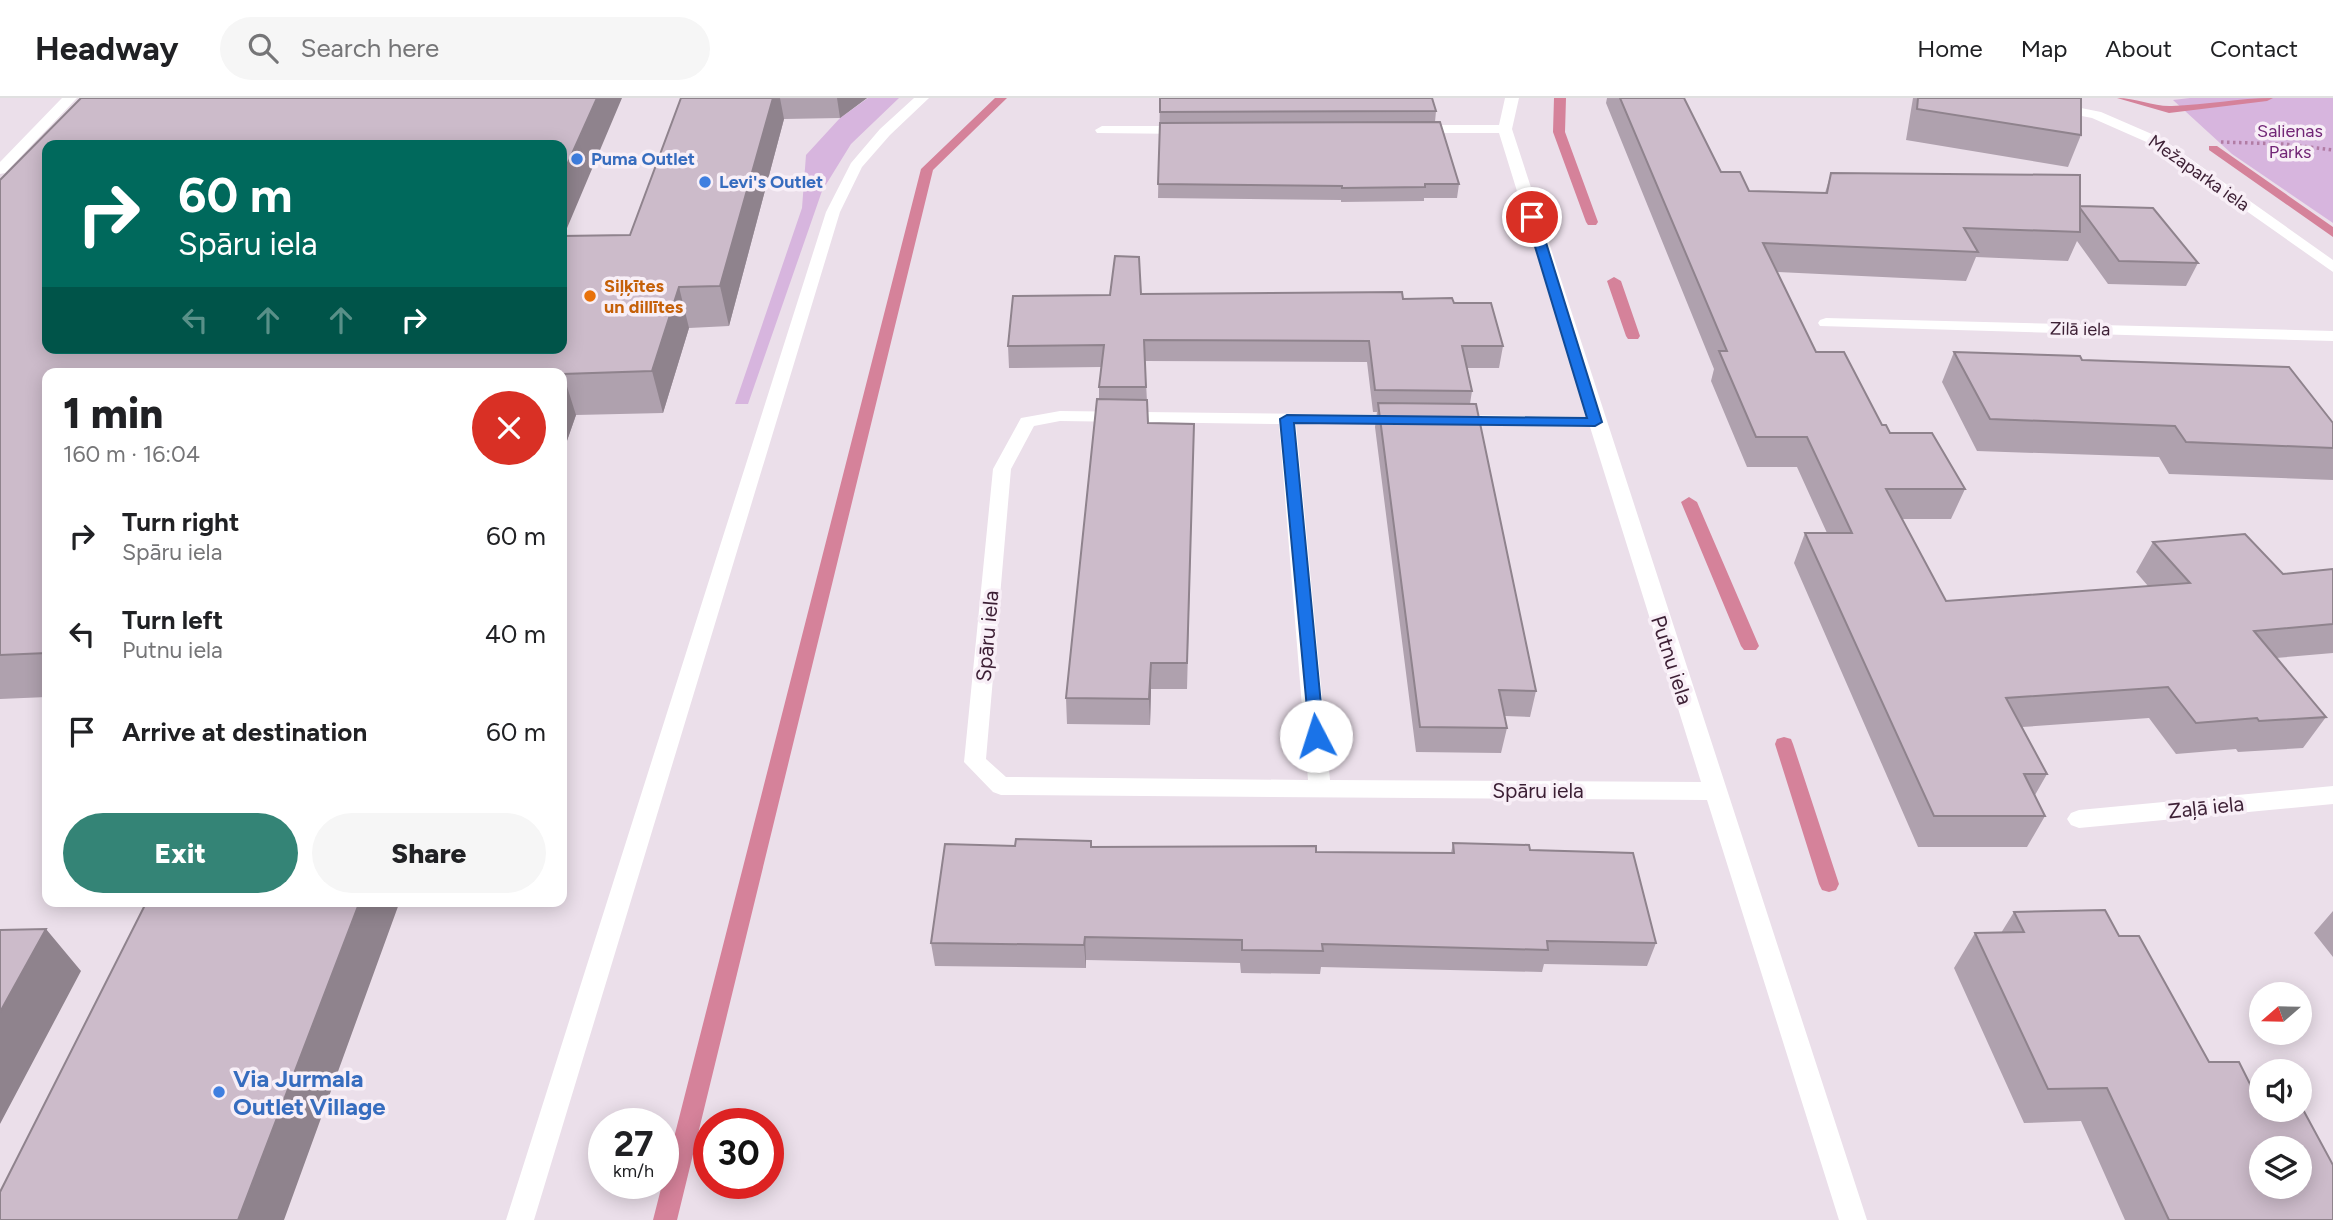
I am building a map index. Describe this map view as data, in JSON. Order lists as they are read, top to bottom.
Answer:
{
  "streets": {
    "street": [
      "Mežaparka iela",
      "Zilā iela",
      "Spāru iela",
      "Putnu iela",
      "Zaļā iela"
    ]
  },
  "crossings": [
    ["Spāru iela", "Putnu iela"]
  ],
  "parks": ["Salienas Parks"],
  "places": [
    "Puma Outlet",
    "Levi's Outlet",
    "Siļķītes un dillītes",
    "Via Jurmala Outlet Village"
  ],
  "north": "left",
  "page": {
    "header": "Headway",
    "search": "Search here",
    "nav": [
      "Home",
      "Map",
      "About",
      "Contact"
    ],
    "turn": ["60 m", "Spāru iela"],
    "heading": ["1 min", "160 m · 16:04"],
    "list": [
      {
        "name": "Turn right",
        "note": "Spāru iela",
        "value": "60 m"
      },
      {
        "name": "Turn left",
        "note": "Putnu iela",
        "value": "40 m"
      },
      {
        "name": "Arrive at destination",
        "value": "60 m"
      }
    ],
    "buttons": ["Exit", "Share"],
    "speed": "27 km/h",
    "limit": "30"
  }
}
